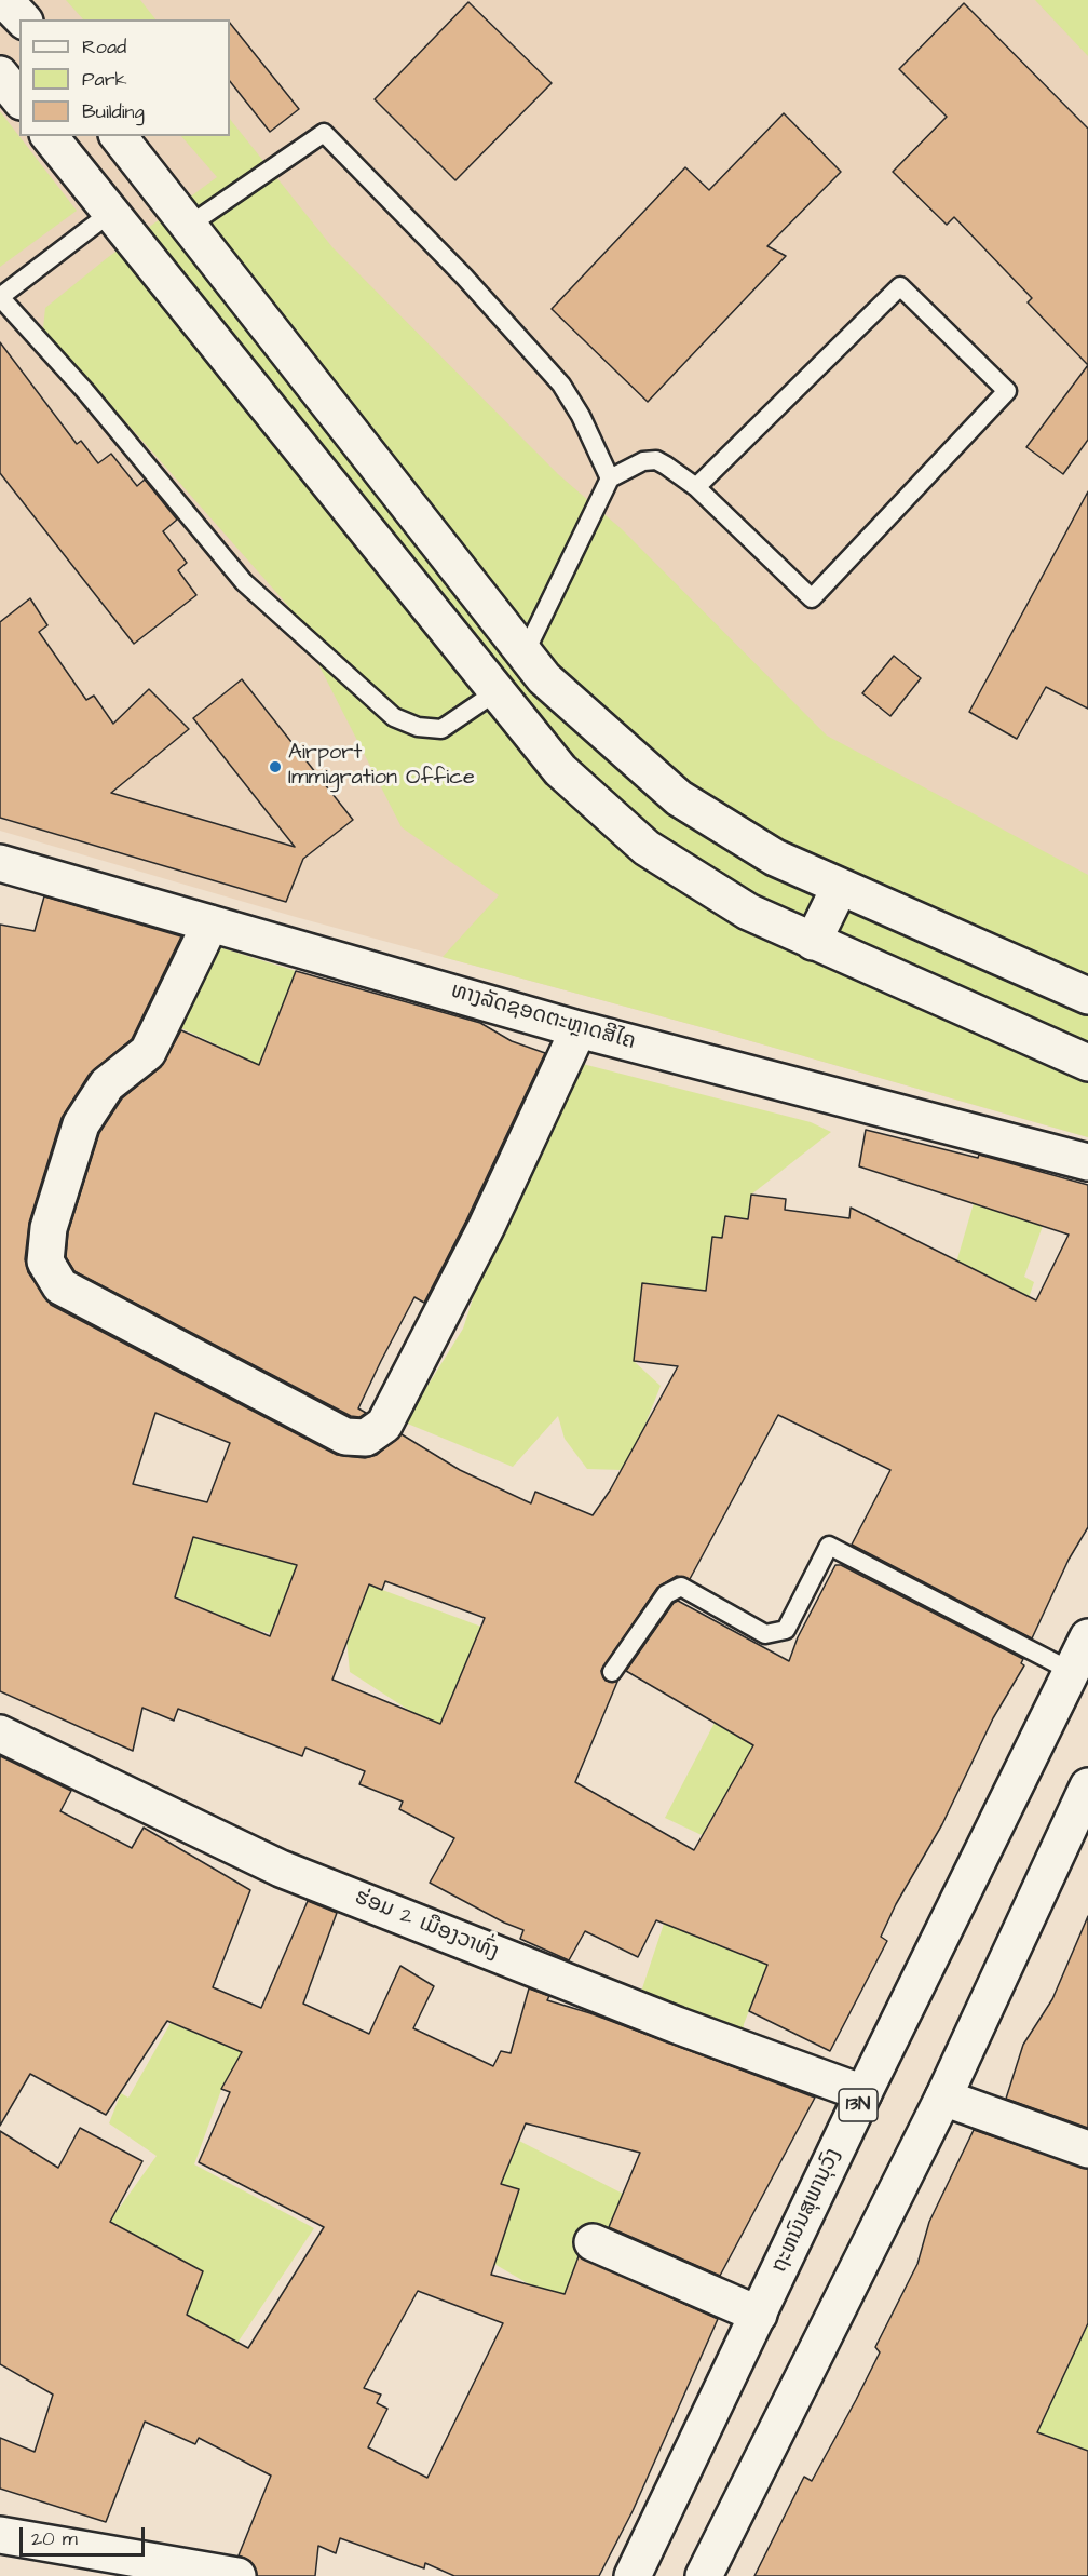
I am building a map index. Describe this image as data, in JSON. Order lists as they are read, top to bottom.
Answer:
{
  "streets": {
    "main road": [
      "ທາງລັດຊອດຕະຫຼາດສີໄຄ",
      "ຮ່ອມ 2 ເມືອງວາທົ່ງ",
      "13N",
      "ຖະຫນົນສຸພານຸວົງ"
    ]
  },
  "crossings": [
    ["ຮ່ອມ 2 ເມືອງວາທົ່ງ", "ຖະຫນົນສຸພານຸວົງ"]
  ],
  "places": ["Airport Immigration Office"],
  "legend": ["Road", "Park", "Building"],
  "scale_bar": "20 m"
}
